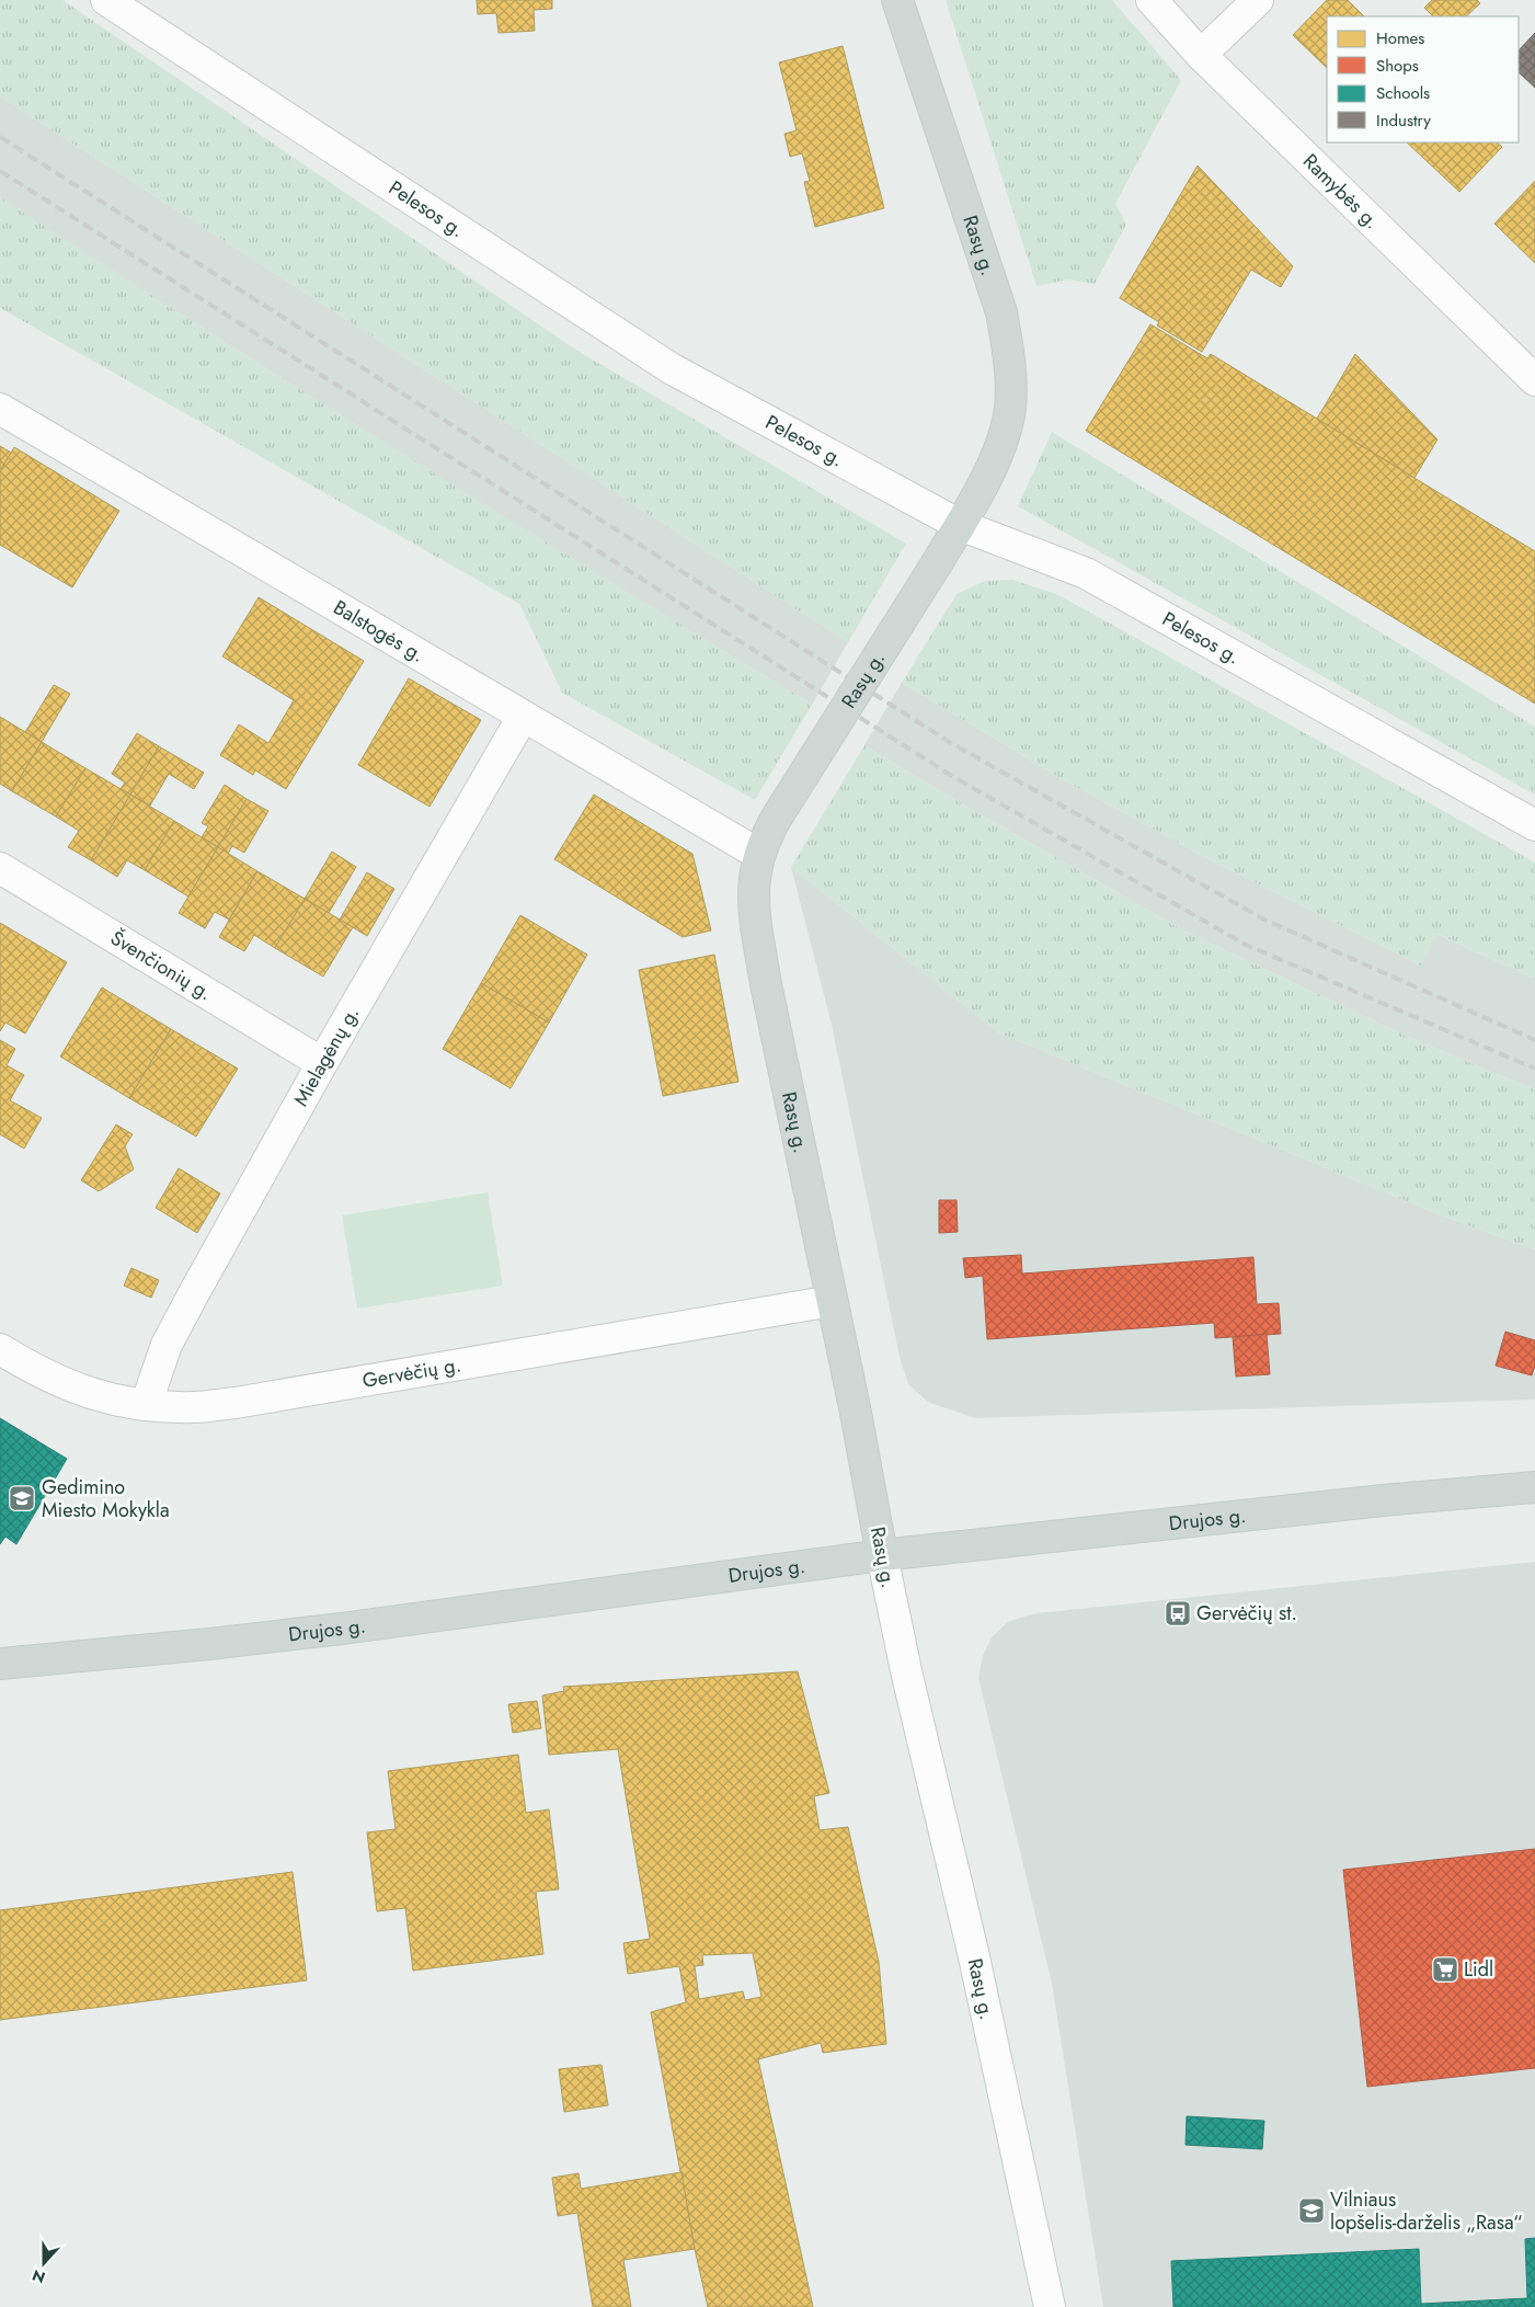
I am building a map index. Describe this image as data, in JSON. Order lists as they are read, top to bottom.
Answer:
{
  "streets": {
    "main road": ["Rasų g.", "Drujos g."],
    "street": [
      "Ramybės g.",
      "Pelesos g.",
      "Balstogės g.",
      "Švenčionių g.",
      "Mielagėnų g.",
      "Gervėčių g."
    ]
  },
  "crossings": [
    ["Pelesos g.", "Rasų g."],
    ["Rasų g.", "Balstogės g."],
    ["Rasų g.", "Gervėčių g."],
    ["Rasų g.", "Drujos g."],
    ["Balstogės g.", "Mielagėnų g."],
    ["Švenčionių g.", "Mielagėnų g."],
    ["Mielagėnų g.", "Gervėčių g."]
  ],
  "places": {
    "school or university": ["Gedimino Miesto Mokykla", "Vilniaus lopšelis-darželis „Rasa“"],
    "bus stop": ["Gervėčių st."],
    "supermarket": ["Lidl"]
  },
  "legend": [
    "Homes",
    "Shops",
    "Schools",
    "Industry"
  ],
  "north": "bottom"
}
